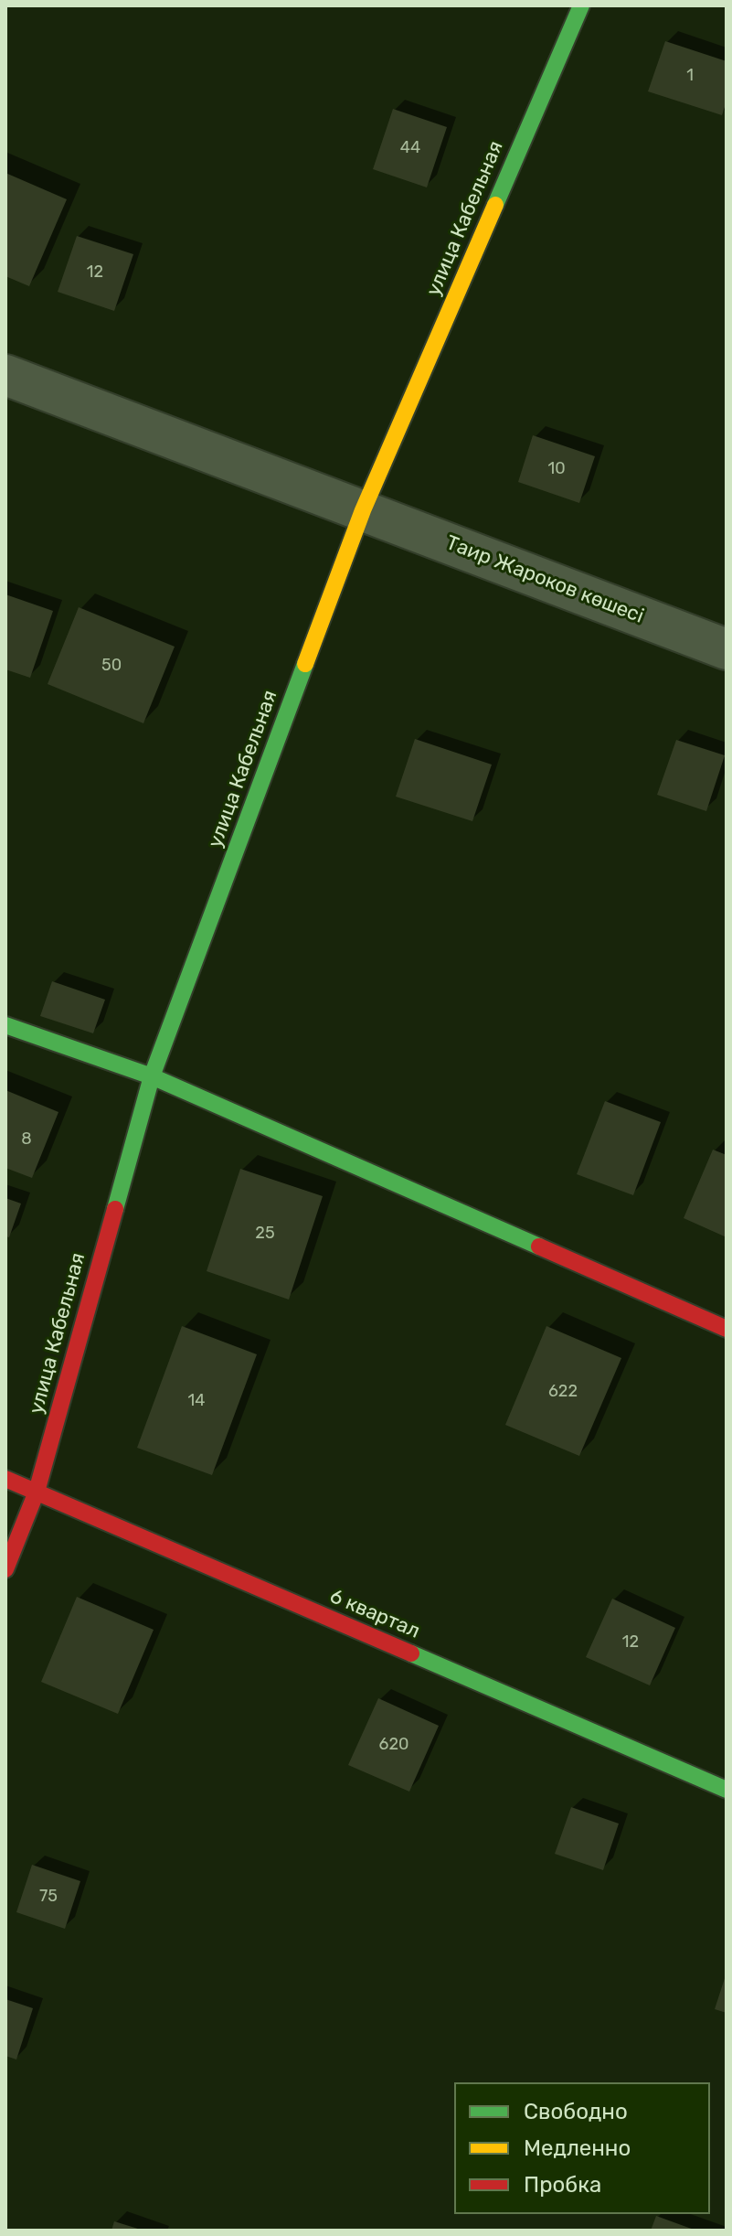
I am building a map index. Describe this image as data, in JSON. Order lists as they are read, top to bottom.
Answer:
{
  "streets": {
    "street": ["улица Кабельная", "Таир Жароков көшесі", "6 квартал"]
  },
  "crossings": [
    ["улица Кабельная", "Таир Жароков көшесі"],
    ["улица Кабельная", "6 квартал"]
  ],
  "house_numbers": [
    "1",
    "44",
    "12",
    "10",
    "50",
    "8",
    "25",
    "622",
    "14",
    "12",
    "620",
    "75"
  ],
  "legend": ["Свободно", "Медленно", "Пробка"]
}
